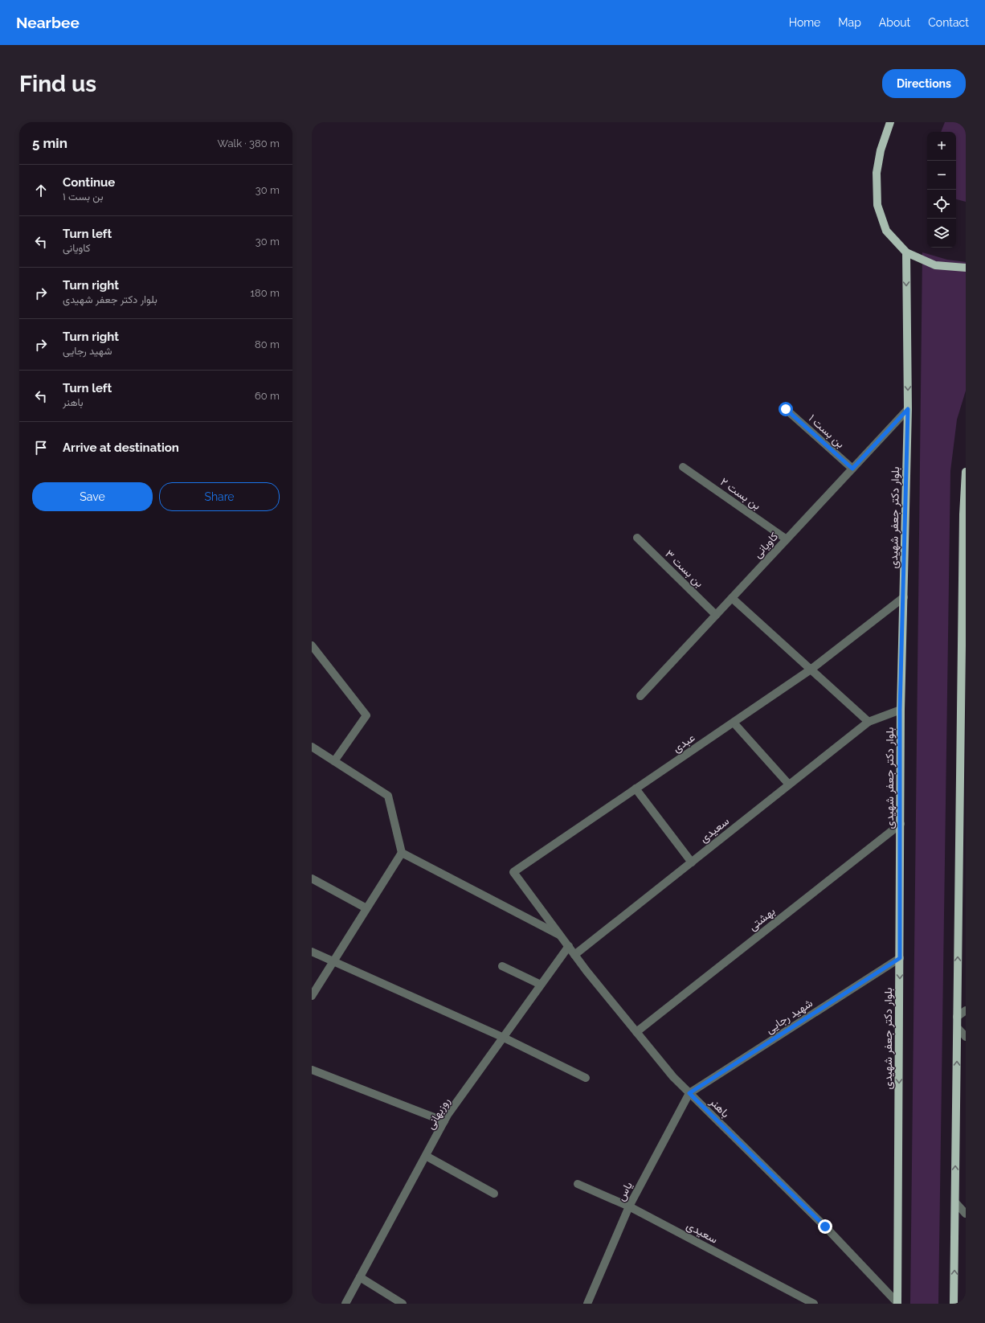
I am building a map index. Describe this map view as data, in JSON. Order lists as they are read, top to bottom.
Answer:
{
  "streets": {
    "main road": ["بلوار دکتر جعفر شهیدی"],
    "street": [
      "بن بست ۱",
      "بن بست ۲",
      "کاویانی",
      "بن بست ۳",
      "عبدی",
      "سعیدی",
      "بهشتی",
      "شهید رجایی",
      "باهنر",
      "روزبهانی",
      "یاس"
    ]
  },
  "crossings": [
    ["بن بست ۱", "کاویانی"],
    ["بن بست ۲", "کاویانی"],
    ["بلوار دکتر جعفر شهیدی", "کاویانی"],
    ["بلوار دکتر جعفر شهیدی", "عبدی"],
    ["بلوار دکتر جعفر شهیدی", "سعیدی"],
    ["بلوار دکتر جعفر شهیدی", "بهشتی"],
    ["بلوار دکتر جعفر شهیدی", "شهید رجایی"],
    ["بلوار دکتر جعفر شهیدی", "باهنر"],
    ["کاویانی", "بن بست ۳"],
    ["عبدی", "باهنر"],
    ["سعیدی", "باهنر"],
    ["سعیدی", "یاس"],
    ["بهشتی", "باهنر"],
    ["شهید رجایی", "باهنر"],
    ["شهید رجایی", "یاس"],
    ["باهنر", "روزبهانی"],
    ["باهنر", "یاس"]
  ],
  "page": {
    "header": "Nearbee",
    "nav": [
      "Home",
      "Map",
      "About",
      "Contact"
    ],
    "buttons": [
      "Directions",
      ["Save", "Share"]
    ],
    "title": "Find us",
    "heading": ["5 min", "Walk · 380 m"],
    "map_buttons": ["+", "−"],
    "list": [
      ["Continue", "بن بست ۱", "30 m"],
      ["Turn left", "کاویانی", "30 m"],
      ["Turn right", "بلوار دکتر جعفر شهیدی", "180 m"],
      ["Turn right", "شهید رجایی", "80 m"],
      ["Turn left", "باهنر", "60 m"],
      "Arrive at destination"
    ]
  }
}
